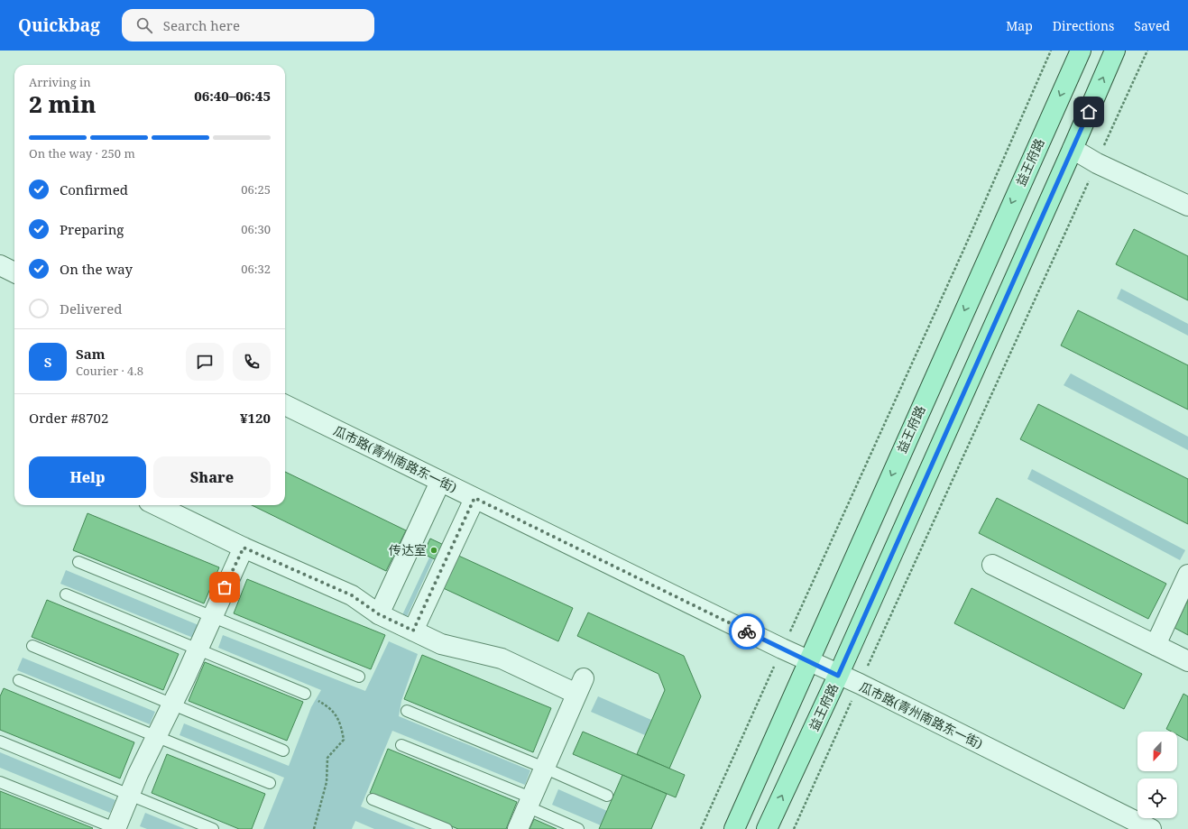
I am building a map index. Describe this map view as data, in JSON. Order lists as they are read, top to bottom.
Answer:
{
  "streets": {
    "main road": ["益王府路"],
    "street": ["瓜市路(青州南路东一街)"]
  },
  "crossings": [
    ["益王府路", "瓜市路(青州南路东一街)"]
  ],
  "places": ["传达室"],
  "north": "bottom",
  "page": {
    "header": "Quickbag",
    "search": "Search here",
    "nav": ["Map", "Directions", "Saved"],
    "heading": ["2 min", "Arriving in", "06:40–06:45"],
    "panel": [
      "Sam",
      "Courier · 4.8",
      "Order #8702",
      "¥120"
    ],
    "bar": "On the way · 250 m",
    "list": [
      ["Confirmed", "06:25"],
      ["Preparing", "06:30"],
      ["On the way", "06:32"],
      "Delivered"
    ],
    "round": "S",
    "buttons": ["Help", "Share"]
  }
}
